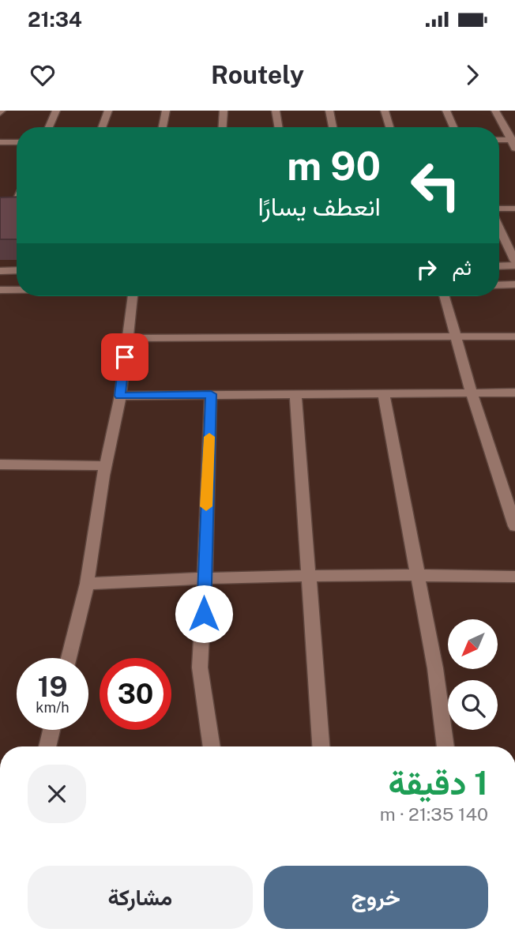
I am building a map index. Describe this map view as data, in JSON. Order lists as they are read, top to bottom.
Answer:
{
  "north": "bottom left",
  "page": {
    "status": "21:34",
    "header": "Routely",
    "turn": ["90 m", "انعطف يسارًا"],
    "then": "ثم",
    "speed": "19 km/h",
    "limit": "30",
    "heading": ["1 دقيقة", "140 m · 21:35"],
    "buttons": ["خروج", "مشاركة"]
  }
}
